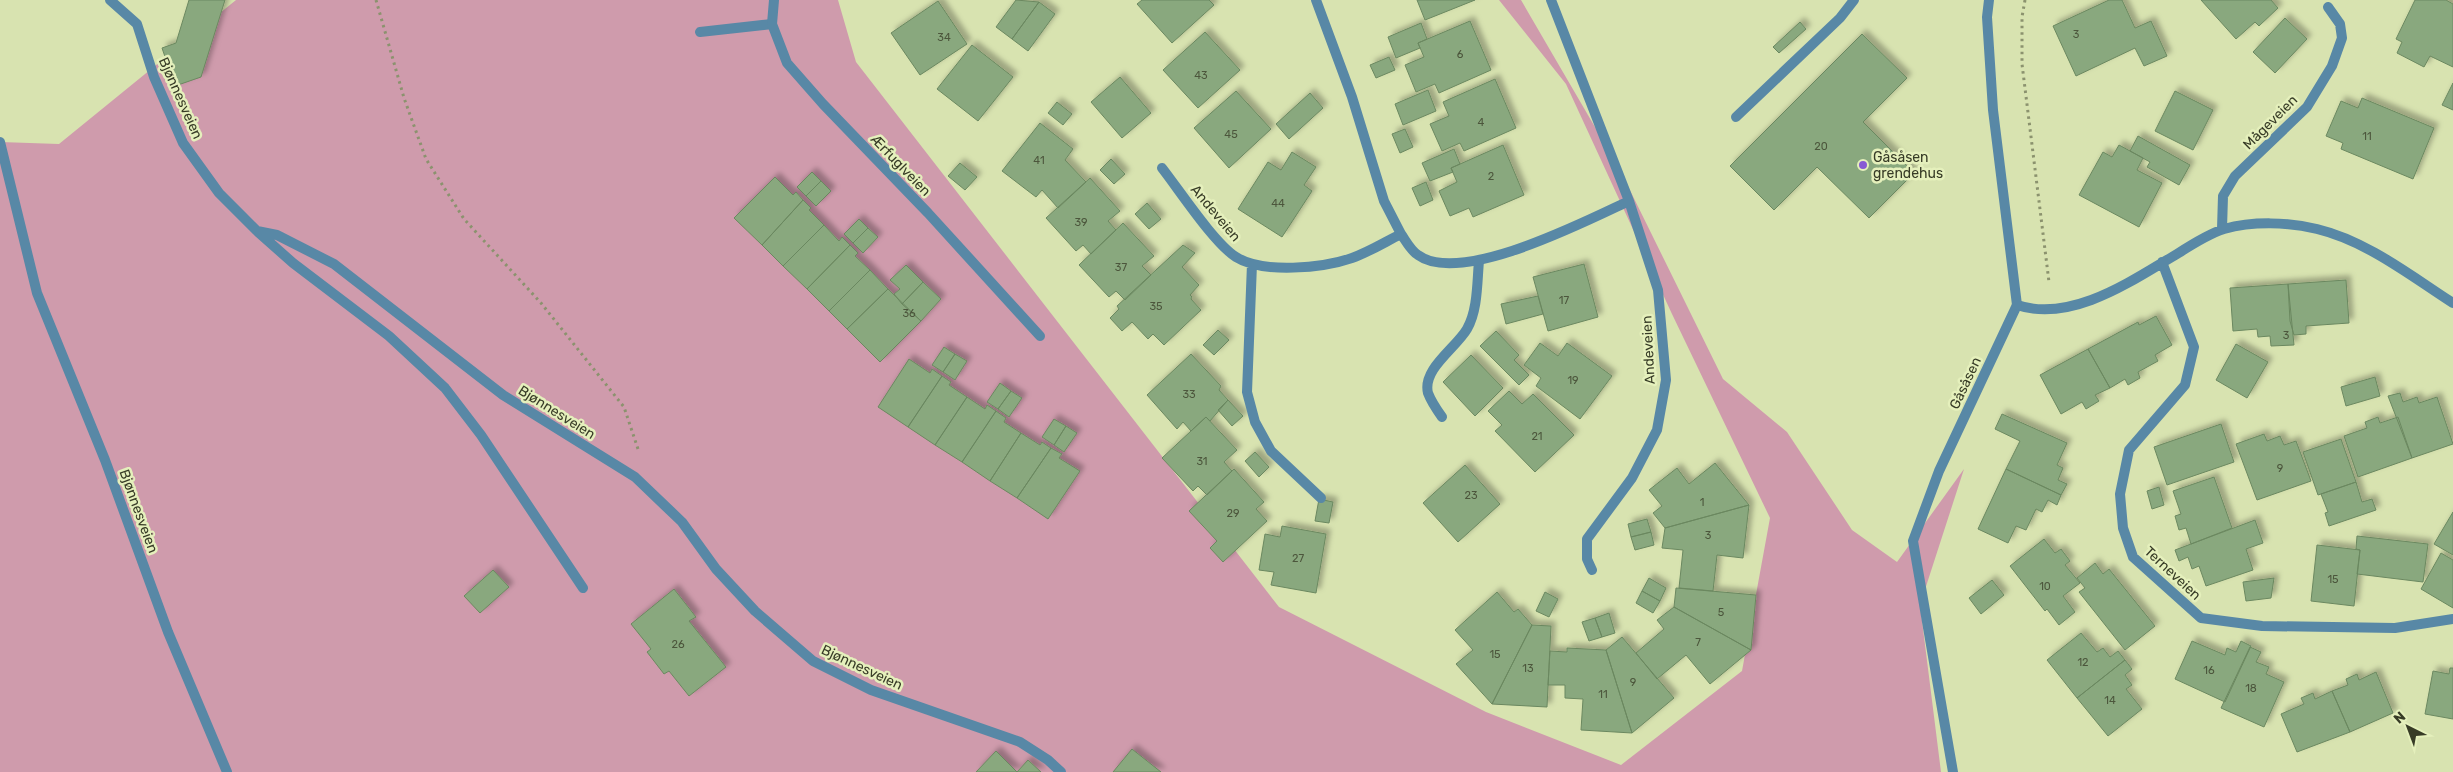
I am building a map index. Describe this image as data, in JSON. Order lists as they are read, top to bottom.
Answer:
{
  "streets": {
    "street": [
      "Bjønnesveien",
      "Mågeveien",
      "Ærfuglveien",
      "Andeveien",
      "Gåsåsen",
      "Terneveien"
    ]
  },
  "places": ["Gåsåsen grendehus"],
  "house_numbers": [
    "3",
    "34",
    "6",
    "43",
    "4",
    "45",
    "11",
    "20",
    "41",
    "2",
    "44",
    "39",
    "37",
    "17",
    "35",
    "36",
    "3",
    "19",
    "33",
    "21",
    "31",
    "9",
    "23",
    "1",
    "29",
    "3",
    "27",
    "15",
    "10",
    "5",
    "7",
    "26",
    "15",
    "12",
    "13",
    "16",
    "9",
    "18",
    "11",
    "14"
  ],
  "north": "top left"
}
